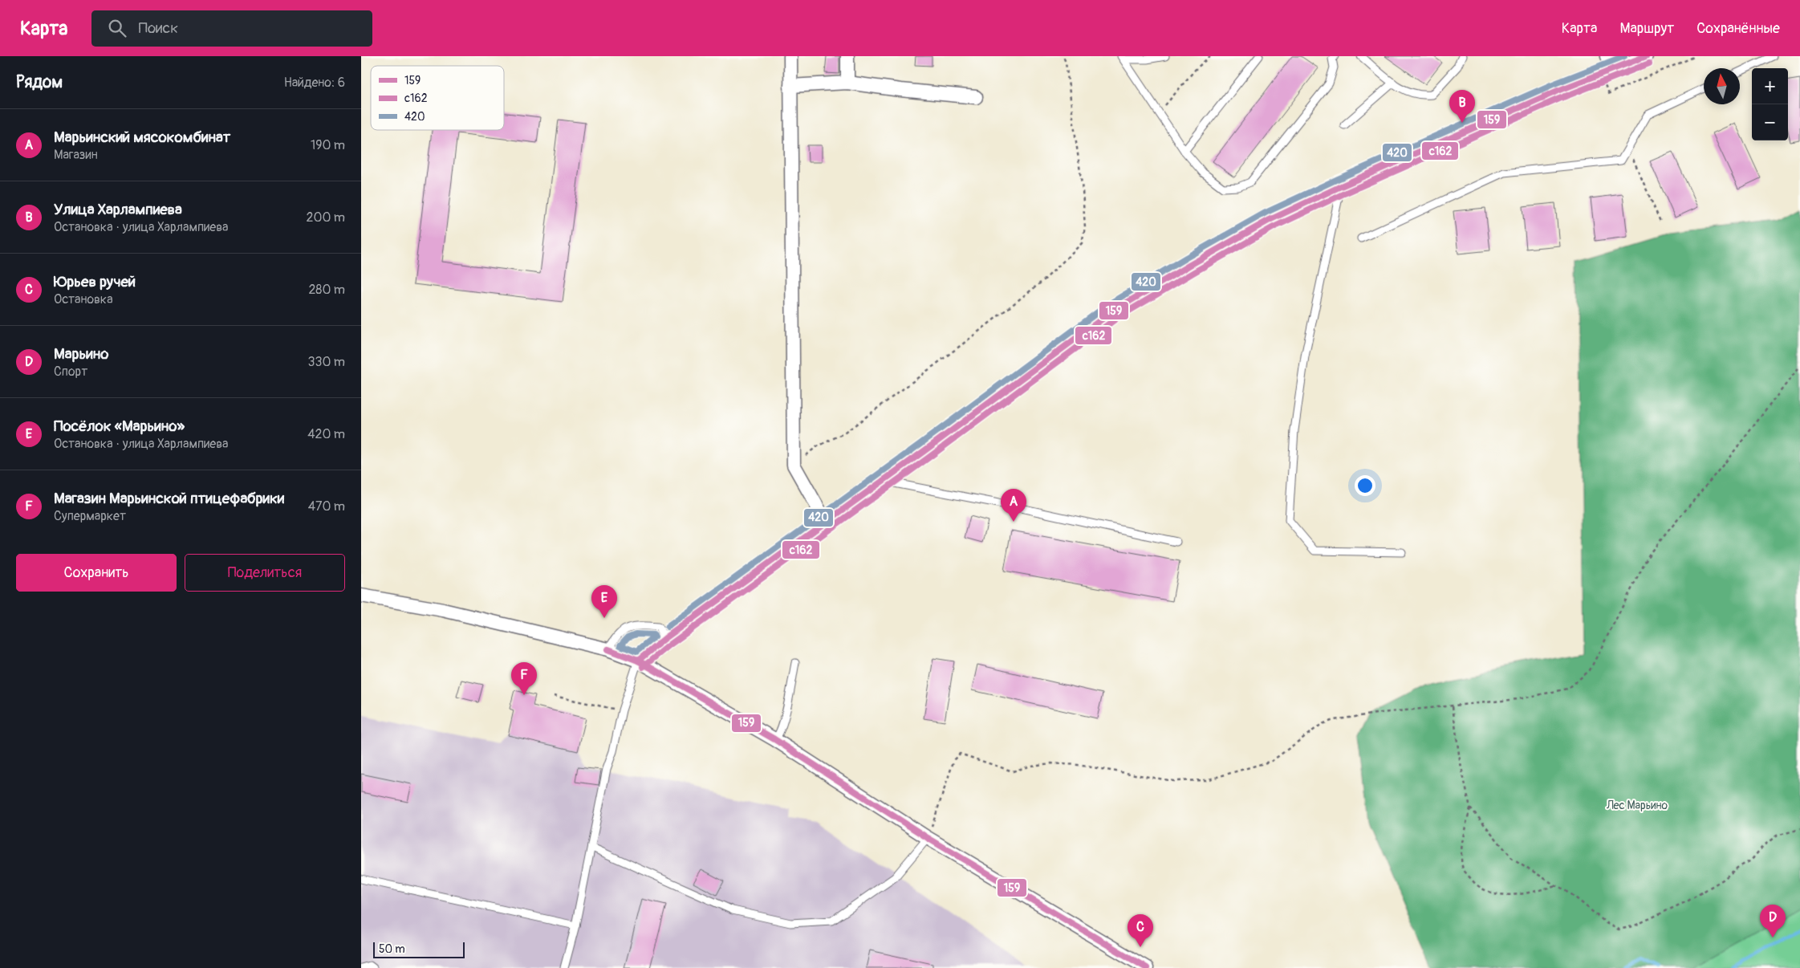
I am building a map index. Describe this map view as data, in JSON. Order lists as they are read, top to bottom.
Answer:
{
  "parks": ["Лес Марьино"],
  "lines": ["transit line 159", "transit line 420", "transit line с162"],
  "legend": ["159", "с162", "420"],
  "scale_bar": "50 m",
  "north": "top",
  "page": {
    "header": "Карта",
    "search": "Поиск",
    "nav": ["Карта", "Маршрут", "Сохранённые"],
    "heading": ["Рядом", "Найдено: 6"],
    "map_buttons": ["+", "−"],
    "pins": [
      "B",
      "A",
      "E",
      "F",
      "D",
      "C"
    ],
    "list": [
      {
        "mark": "A",
        "name": "Марьинский мясокомбинат",
        "note": "Магазин",
        "value": "190 m"
      },
      {
        "mark": "B",
        "name": "Улица Харлампиева",
        "note": "Остановка · улица Харлампиева",
        "value": "200 m"
      },
      {
        "mark": "C",
        "name": "Юрьев ручей",
        "note": "Остановка",
        "value": "280 m"
      },
      {
        "mark": "D",
        "name": "Марьино",
        "note": "Спорт",
        "value": "330 m"
      },
      {
        "mark": "E",
        "name": "Посёлок «Марьино»",
        "note": "Остановка · улица Харлампиева",
        "value": "420 m"
      },
      {
        "mark": "F",
        "name": "Магазин Марьинской птицефабрики",
        "note": "Супермаркет",
        "value": "470 m"
      }
    ],
    "buttons": ["Сохранить", "Поделиться"],
    "scale": "50 m"
  }
}
